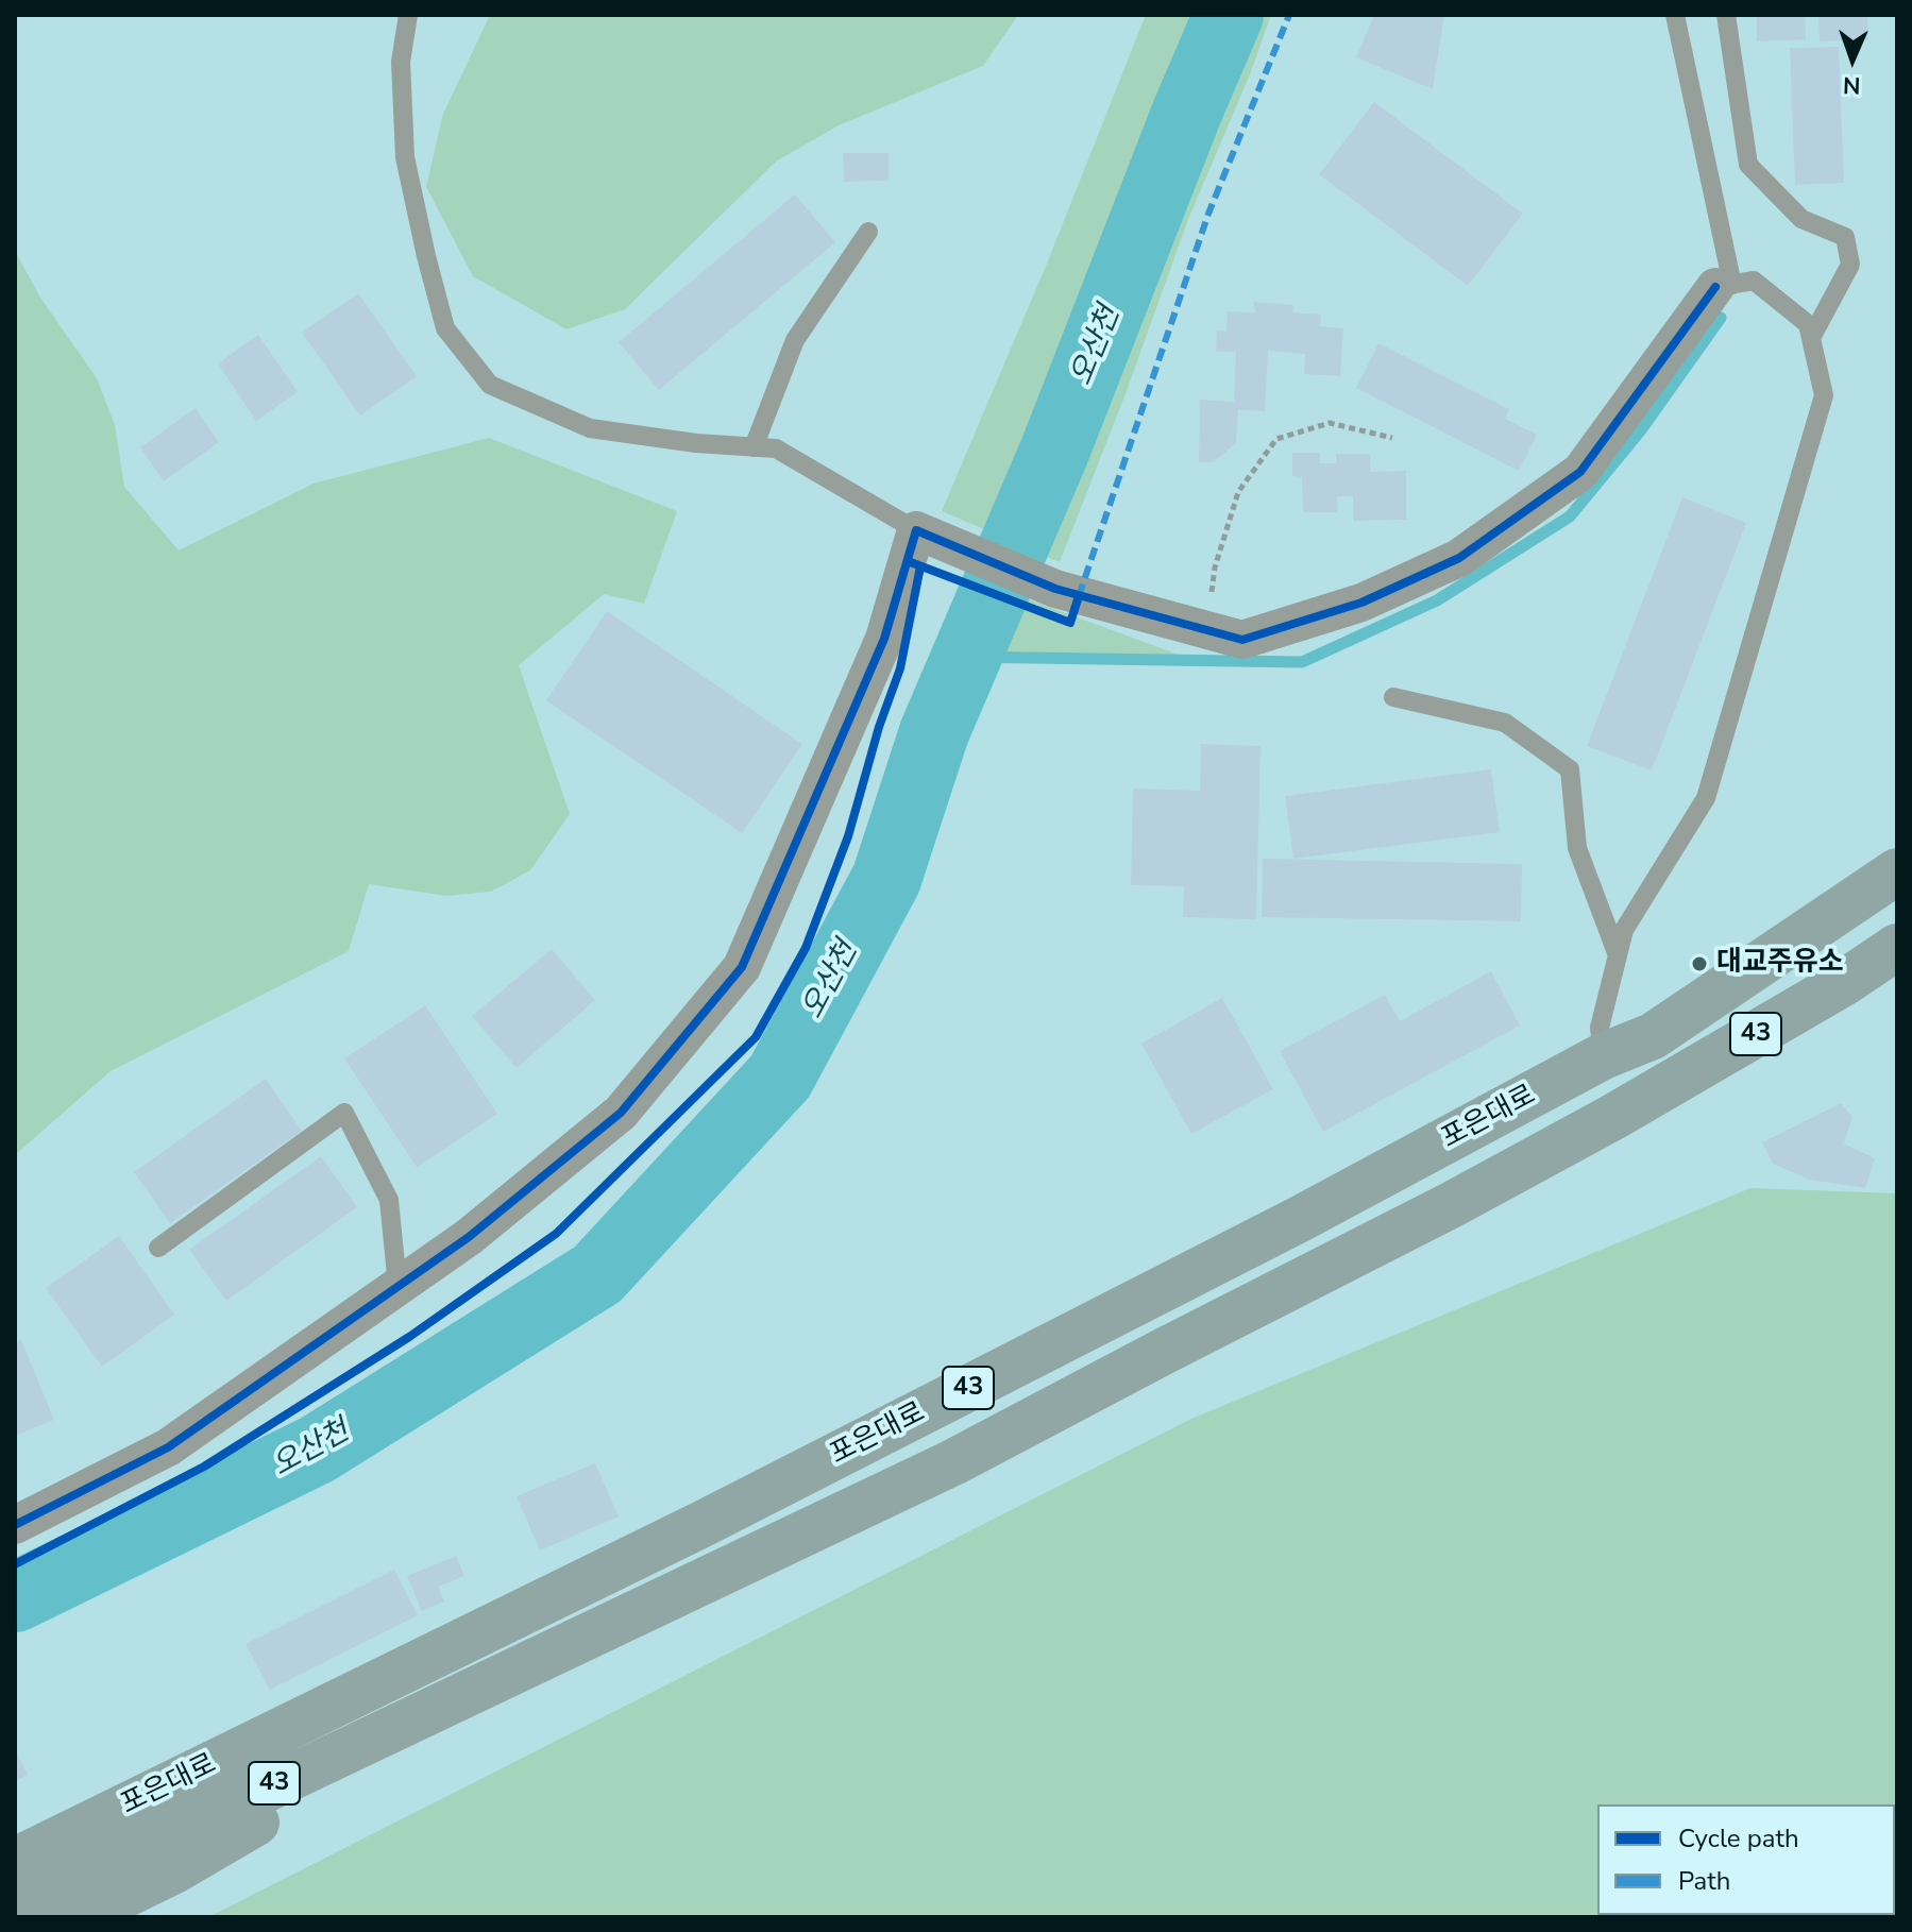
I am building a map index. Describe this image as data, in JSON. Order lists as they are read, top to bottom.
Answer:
{
  "streets": {
    "highway": ["43", "포은대로"]
  },
  "water": ["오산천"],
  "places": ["대교주유소"],
  "legend": ["Cycle path", "Path"],
  "north": "bottom"
}
